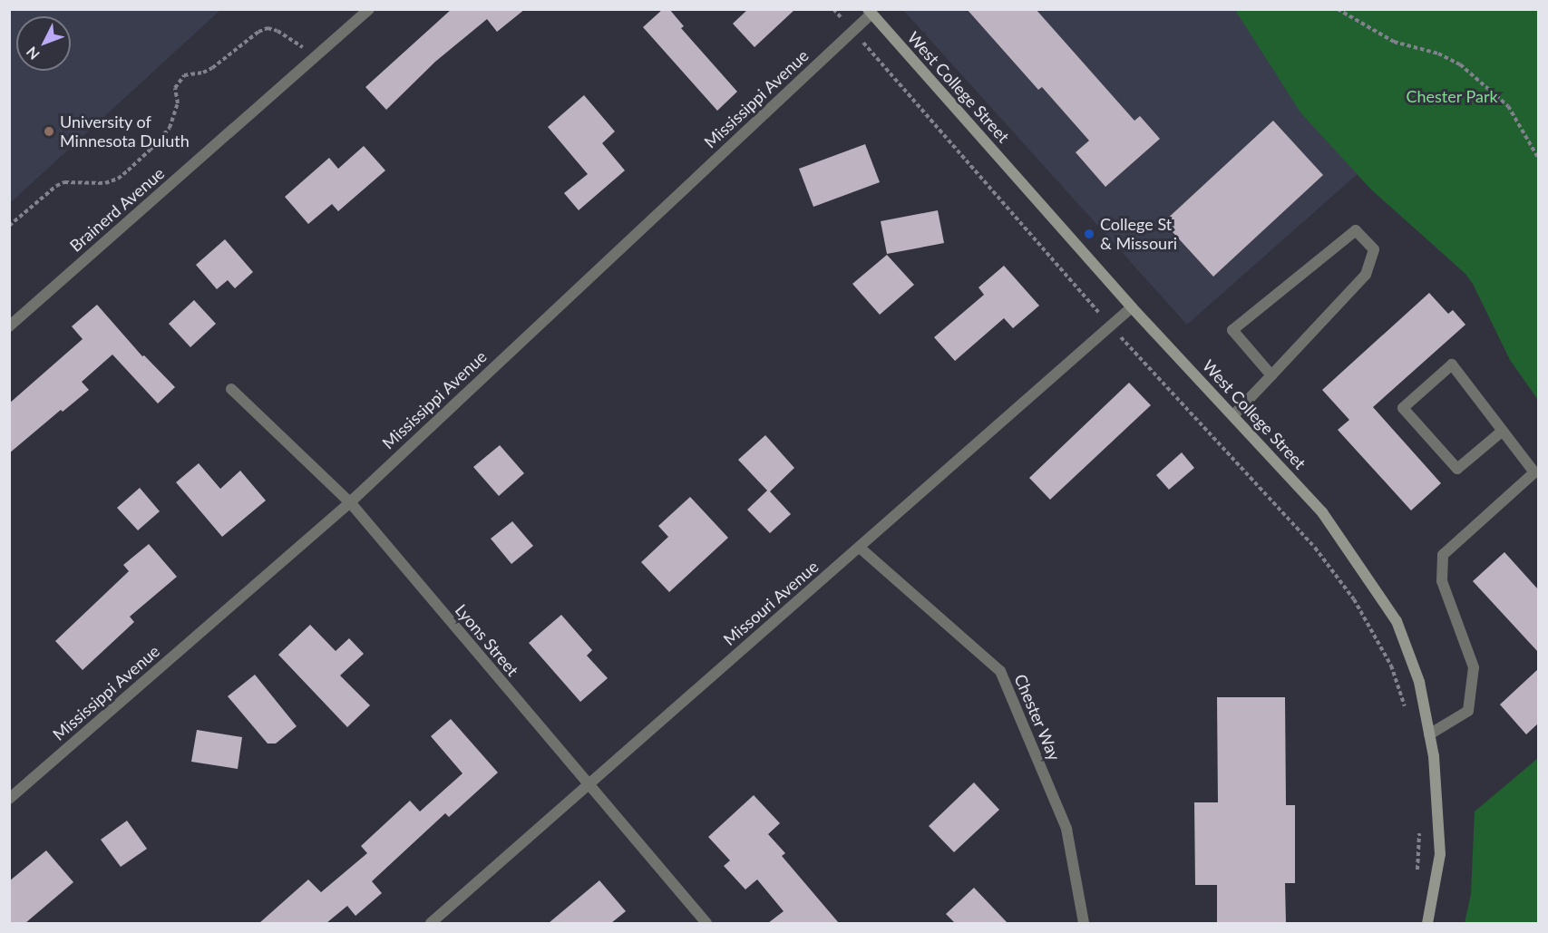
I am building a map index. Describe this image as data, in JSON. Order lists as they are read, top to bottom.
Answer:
{
  "streets": {
    "street": [
      "West College Street",
      "Mississippi Avenue",
      "Brainerd Avenue",
      "Missouri Avenue",
      "Lyons Street",
      "Chester Way"
    ]
  },
  "crossings": [
    ["West College Street", "Mississippi Avenue"],
    ["West College Street", "Missouri Avenue"],
    ["Mississippi Avenue", "Lyons Street"],
    ["Missouri Avenue", "Lyons Street"],
    ["Missouri Avenue", "Chester Way"]
  ],
  "parks": ["Chester Park"],
  "places": ["University of Minnesota Duluth", "College St & Missouri"],
  "north": "bottom left"
}
